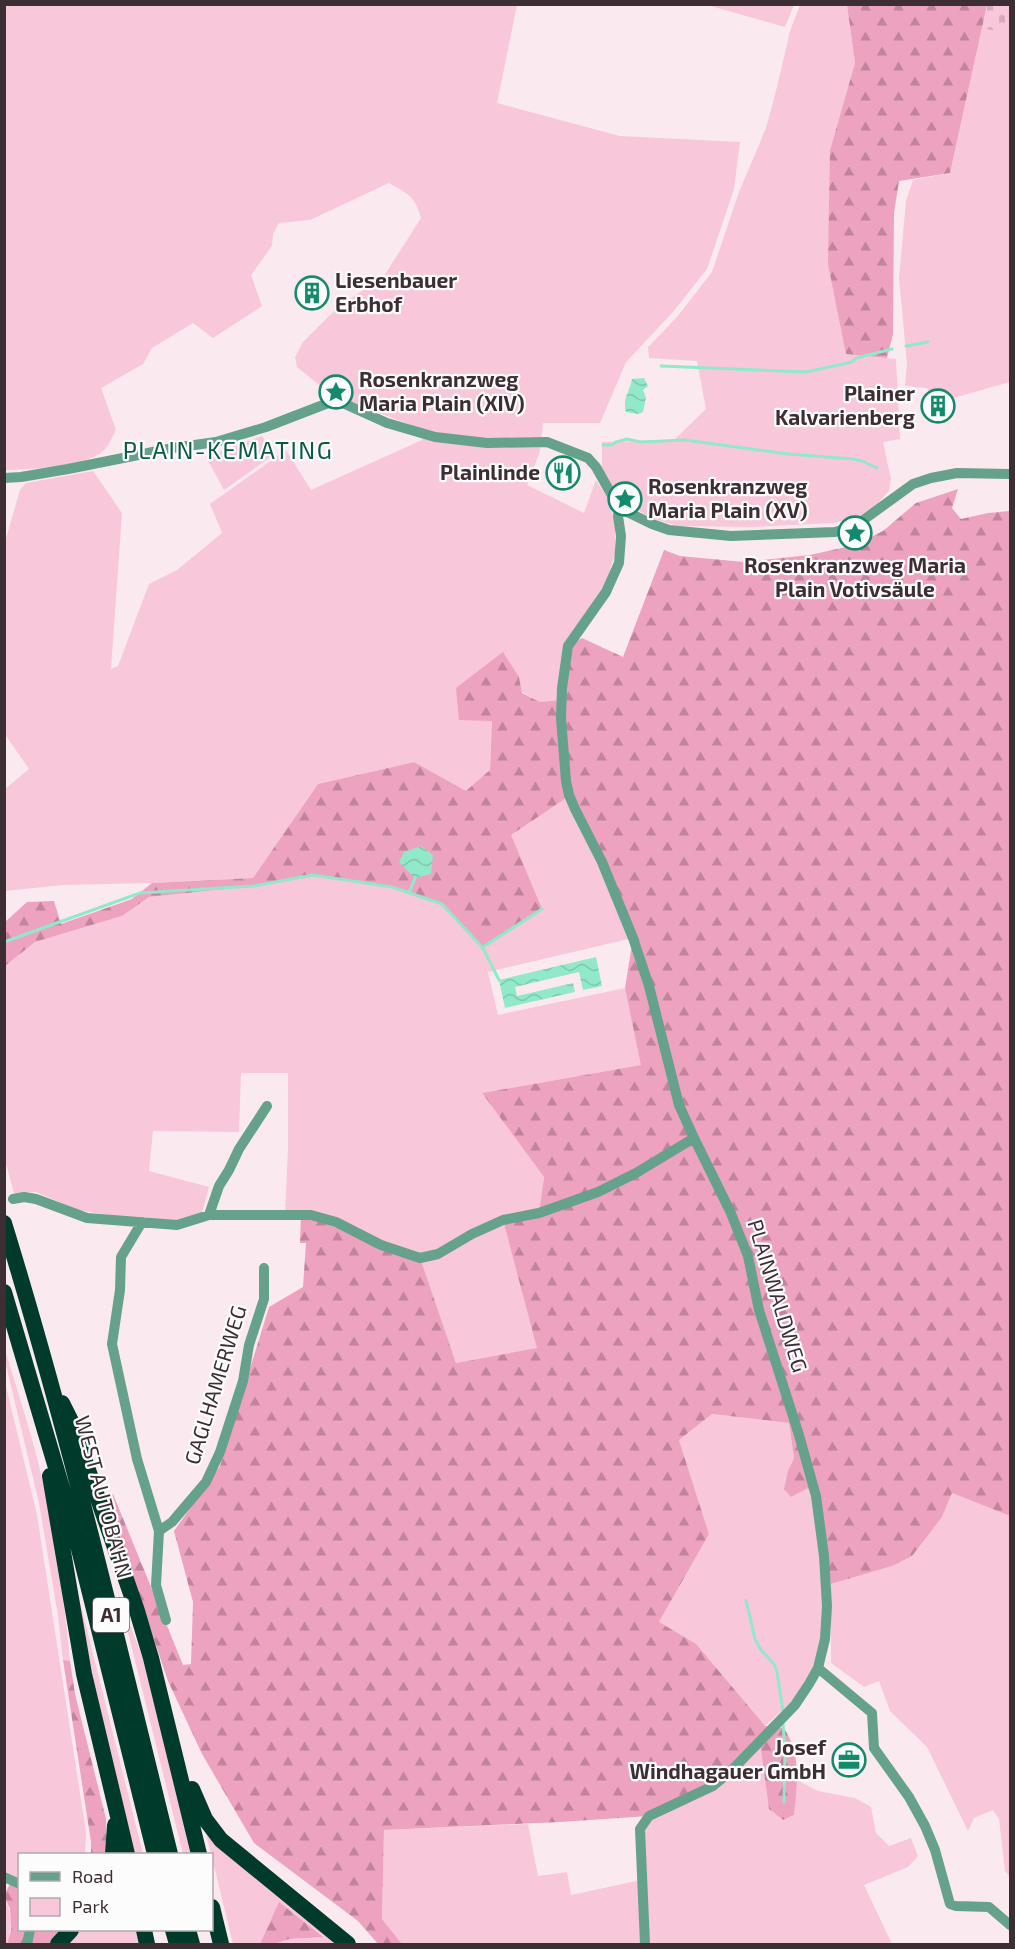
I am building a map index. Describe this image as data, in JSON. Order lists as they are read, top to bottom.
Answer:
{
  "streets": {
    "highway": ["WEST AUTOBAHN", "A1"],
    "street": ["PLAINWALDWEG", "GAGLHAMERWEG"]
  },
  "districts": ["PLAIN-KEMATING"],
  "places": {
    "building": ["Liesenbauer Erbhof", "Plainer Kalvarienberg"],
    "place": ["Rosenkranzweg Maria Plain (XIV)", "Rosenkranzweg Maria Plain (XV)", "Rosenkranzweg Maria Plain Votivsäule"],
    "restaurant": ["Plainlinde"],
    "office": ["Josef Windhagauer GmbH"]
  },
  "legend": ["Road", "Park"]
}
